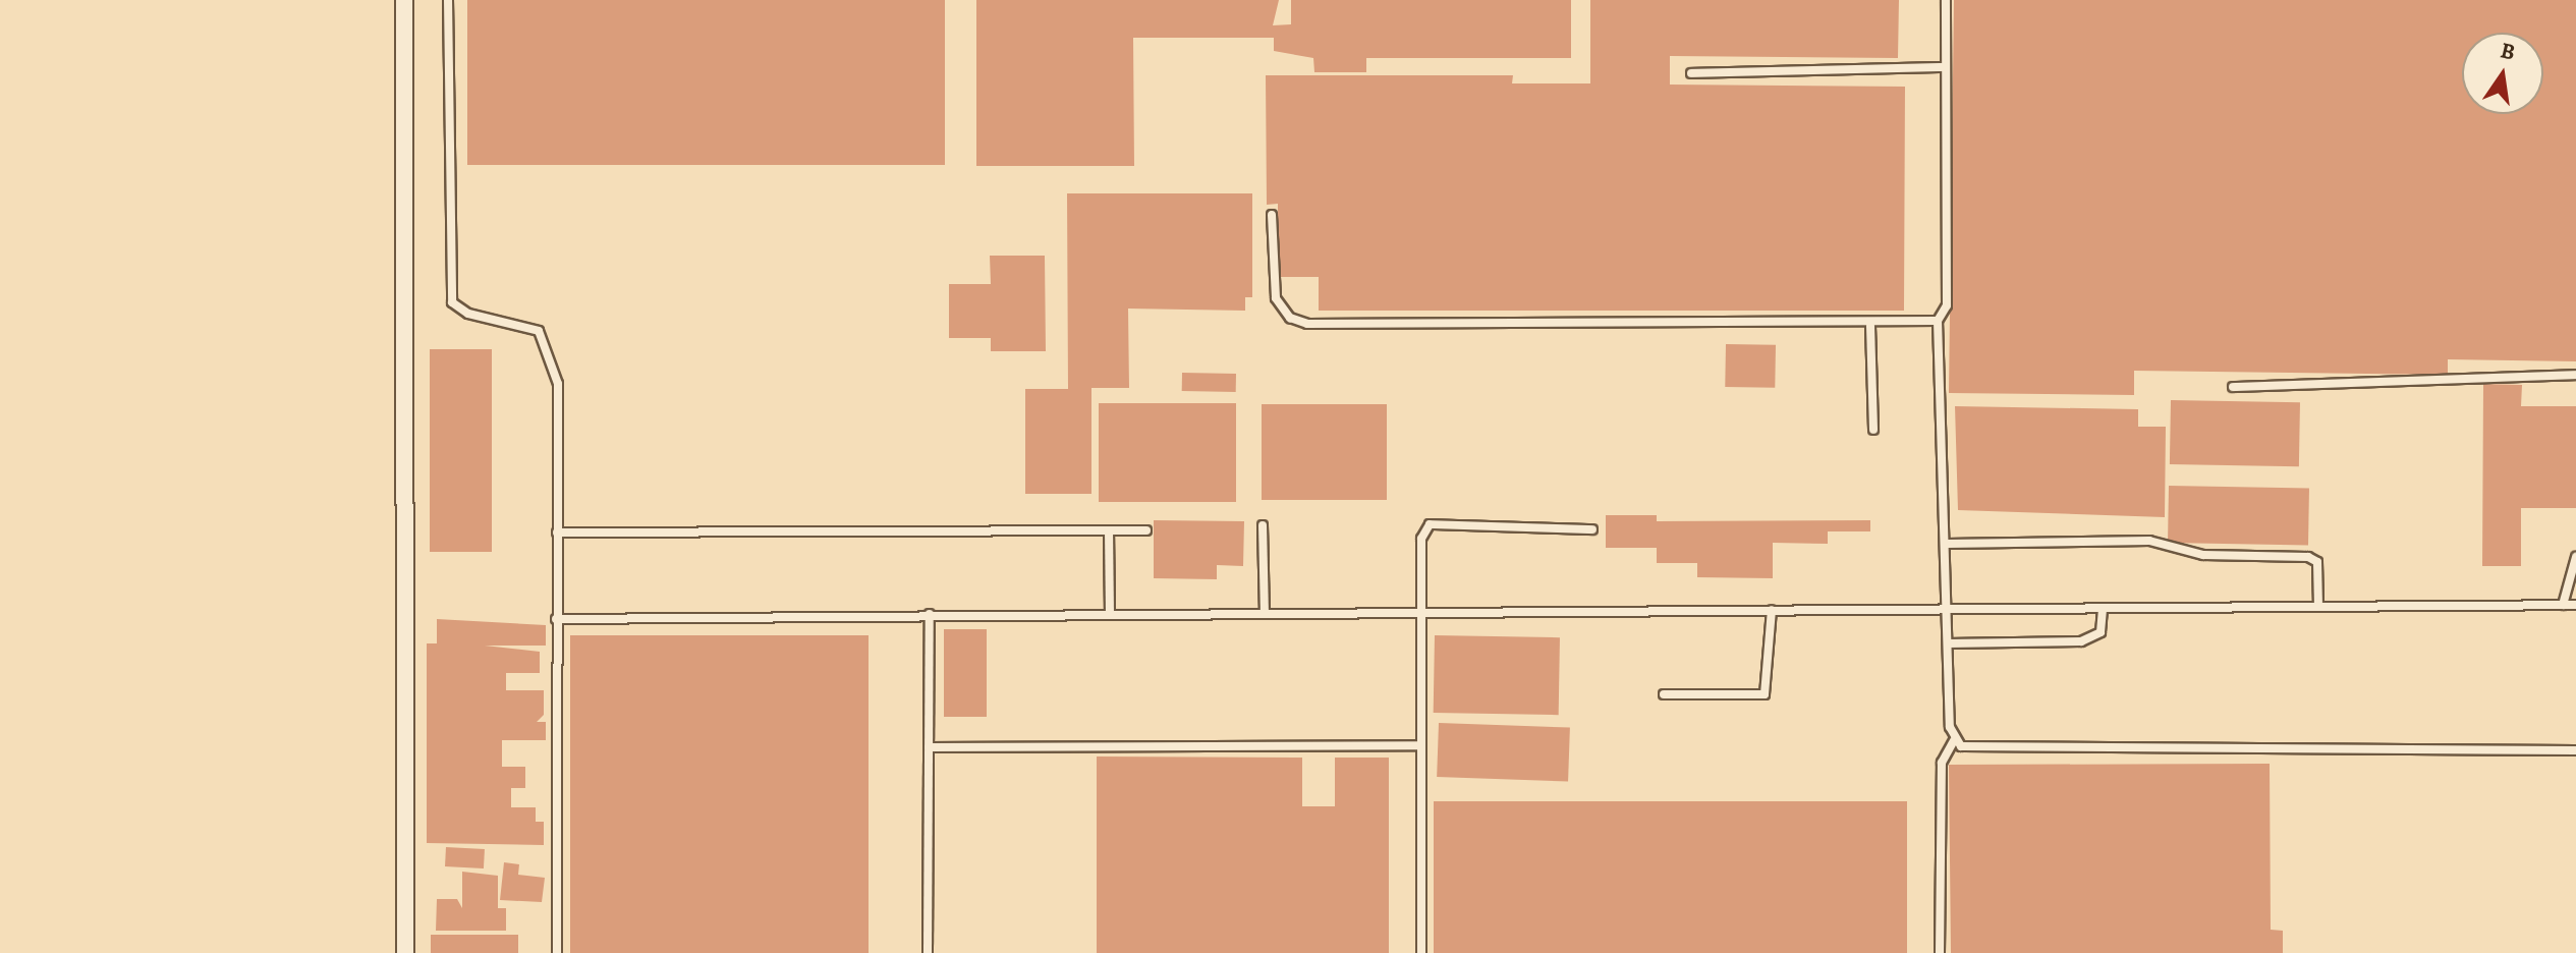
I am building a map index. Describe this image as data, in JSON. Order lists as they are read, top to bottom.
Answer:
{
  "north": "top"
}
